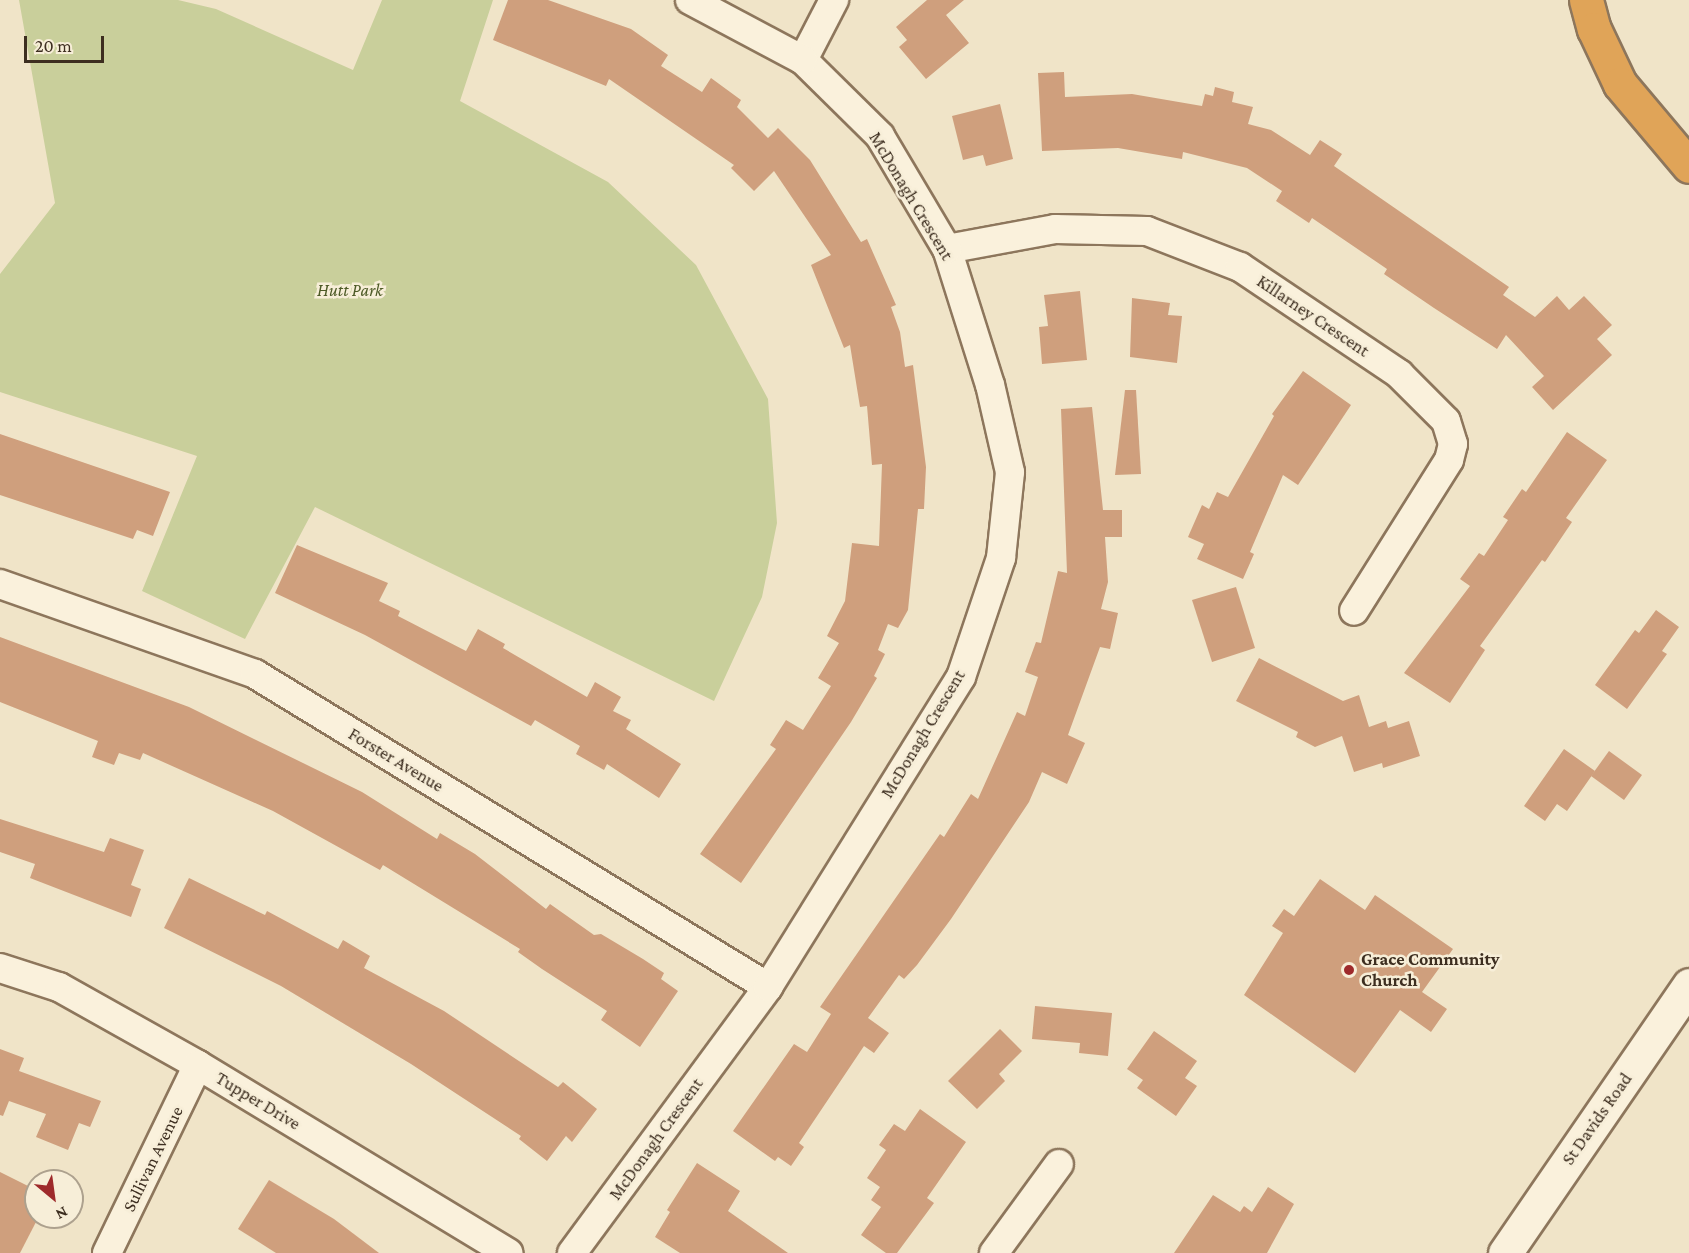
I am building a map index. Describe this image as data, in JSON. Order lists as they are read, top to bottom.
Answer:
{
  "streets": {
    "main road": ["St Davids Road"],
    "street": [
      "McDonagh Crescent",
      "Killarney Crescent",
      "Forster Avenue",
      "Tupper Drive",
      "Sullivan Avenue"
    ]
  },
  "crossings": [
    ["McDonagh Crescent", "Killarney Crescent"],
    ["McDonagh Crescent", "Forster Avenue"],
    ["Tupper Drive", "Sullivan Avenue"]
  ],
  "parks": ["Hutt Park"],
  "places": ["Grace Community Church"],
  "scale_bar": "20 m",
  "north": "bottom right"
}
